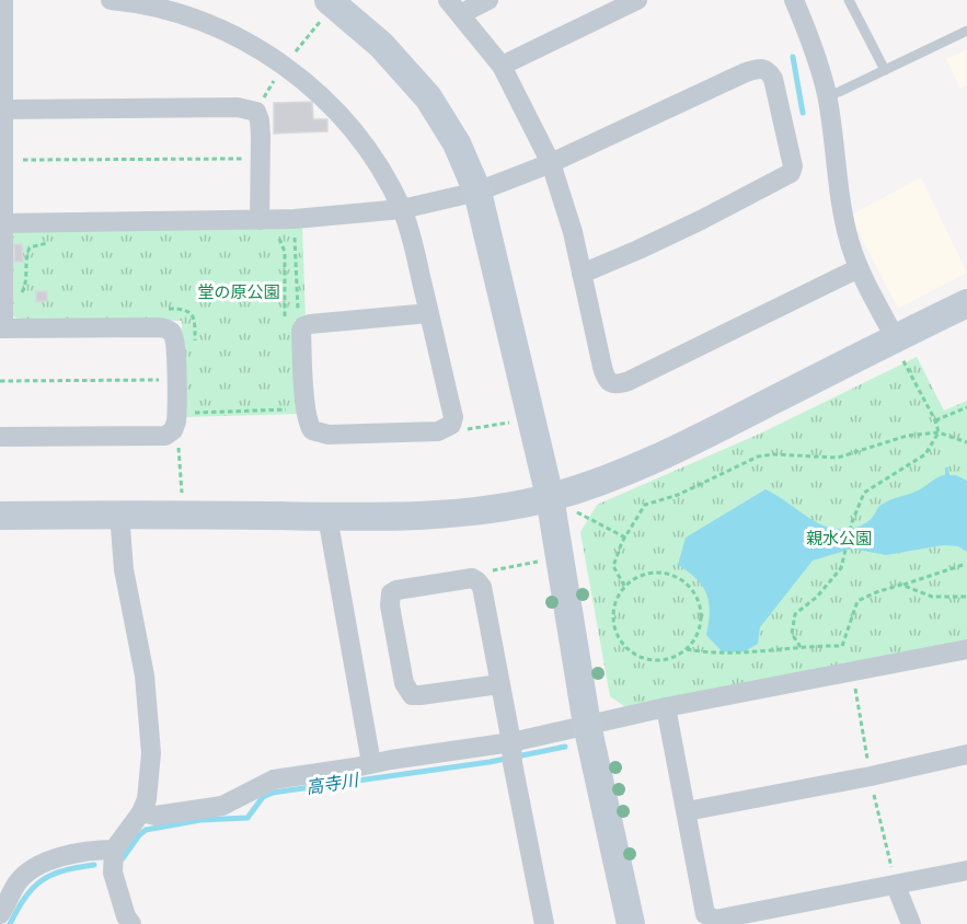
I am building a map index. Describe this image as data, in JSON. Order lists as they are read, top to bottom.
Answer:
{
  "water": ["高寺川"],
  "parks": ["堂の原公園", "親水公園"]
}
